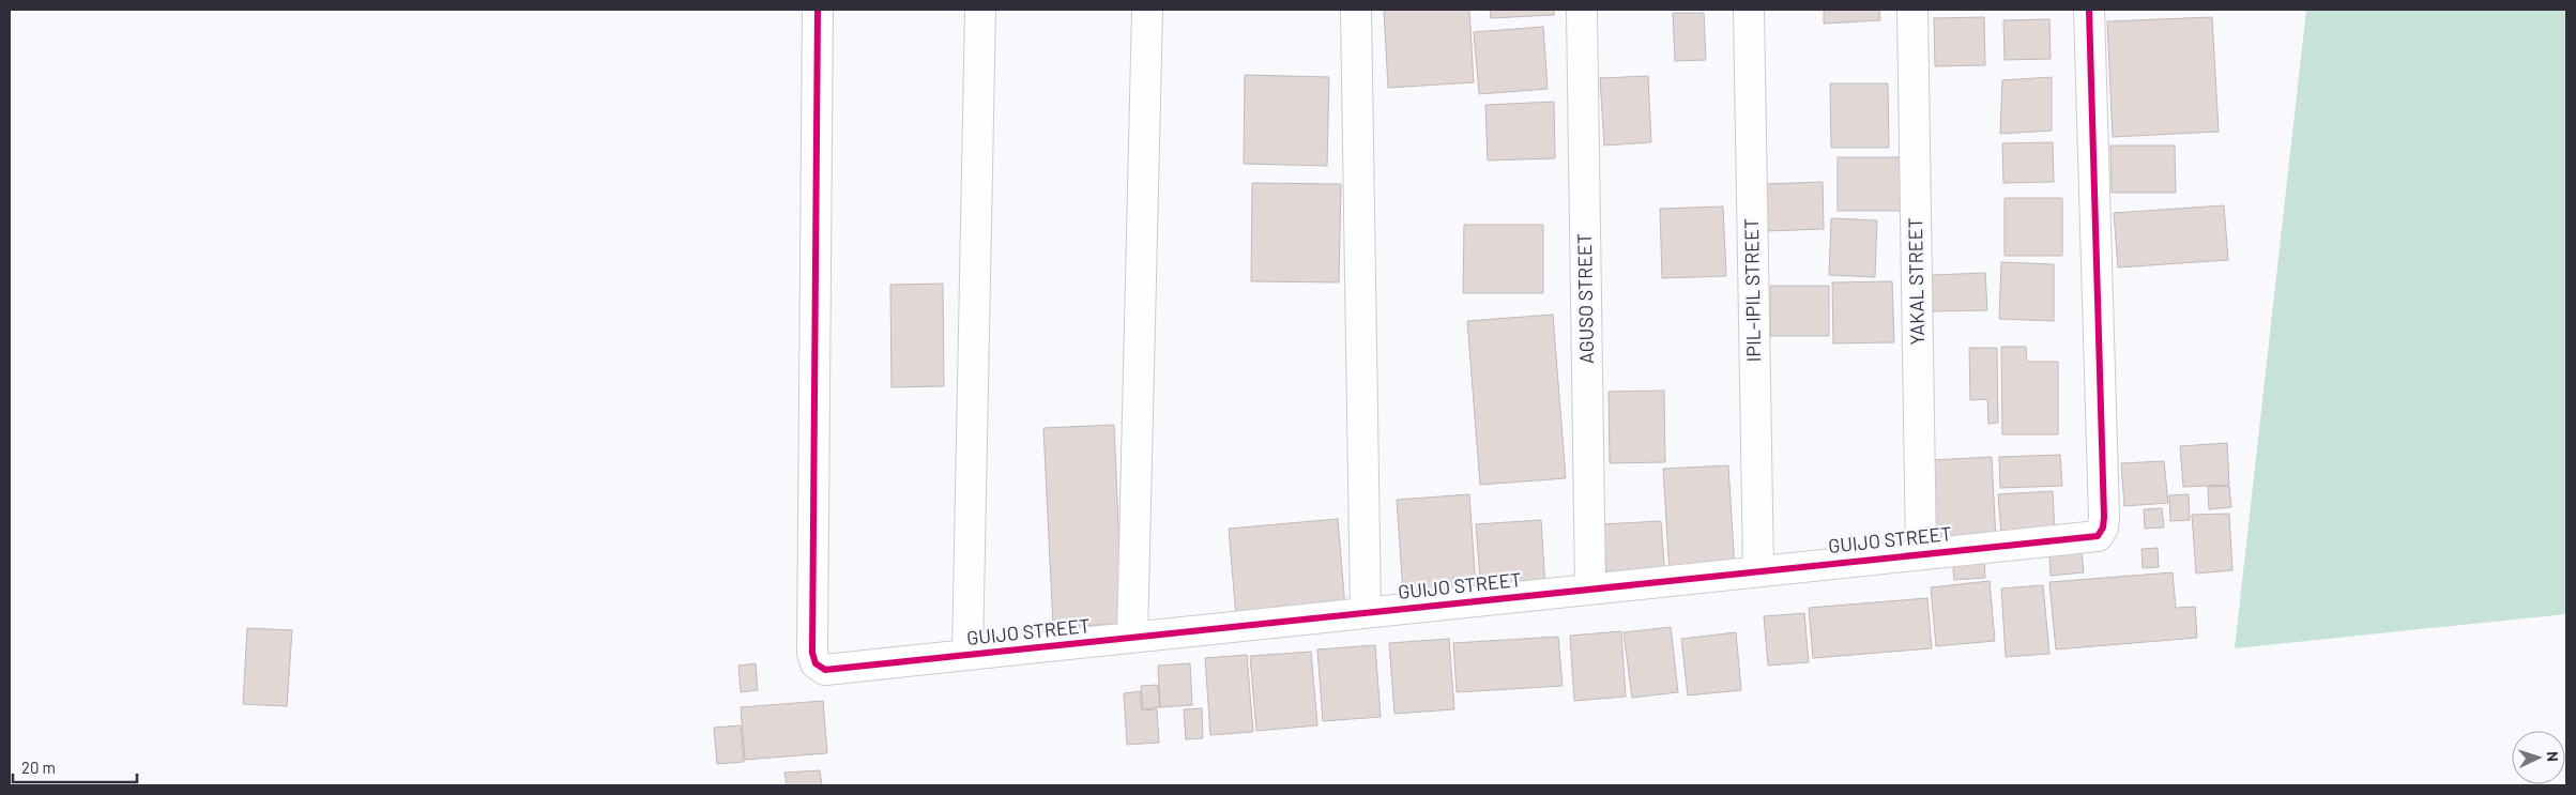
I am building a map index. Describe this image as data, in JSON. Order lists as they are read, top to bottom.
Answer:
{
  "streets": {
    "street": [
      "YAKAL STREET",
      "IPIL-IPIL STREET",
      "AGUSO STREET",
      "GUIJO STREET"
    ]
  },
  "crossings": [
    ["YAKAL STREET", "GUIJO STREET"],
    ["IPIL-IPIL STREET", "GUIJO STREET"],
    ["AGUSO STREET", "GUIJO STREET"]
  ],
  "scale_bar": "20 m",
  "north": "right"
}
